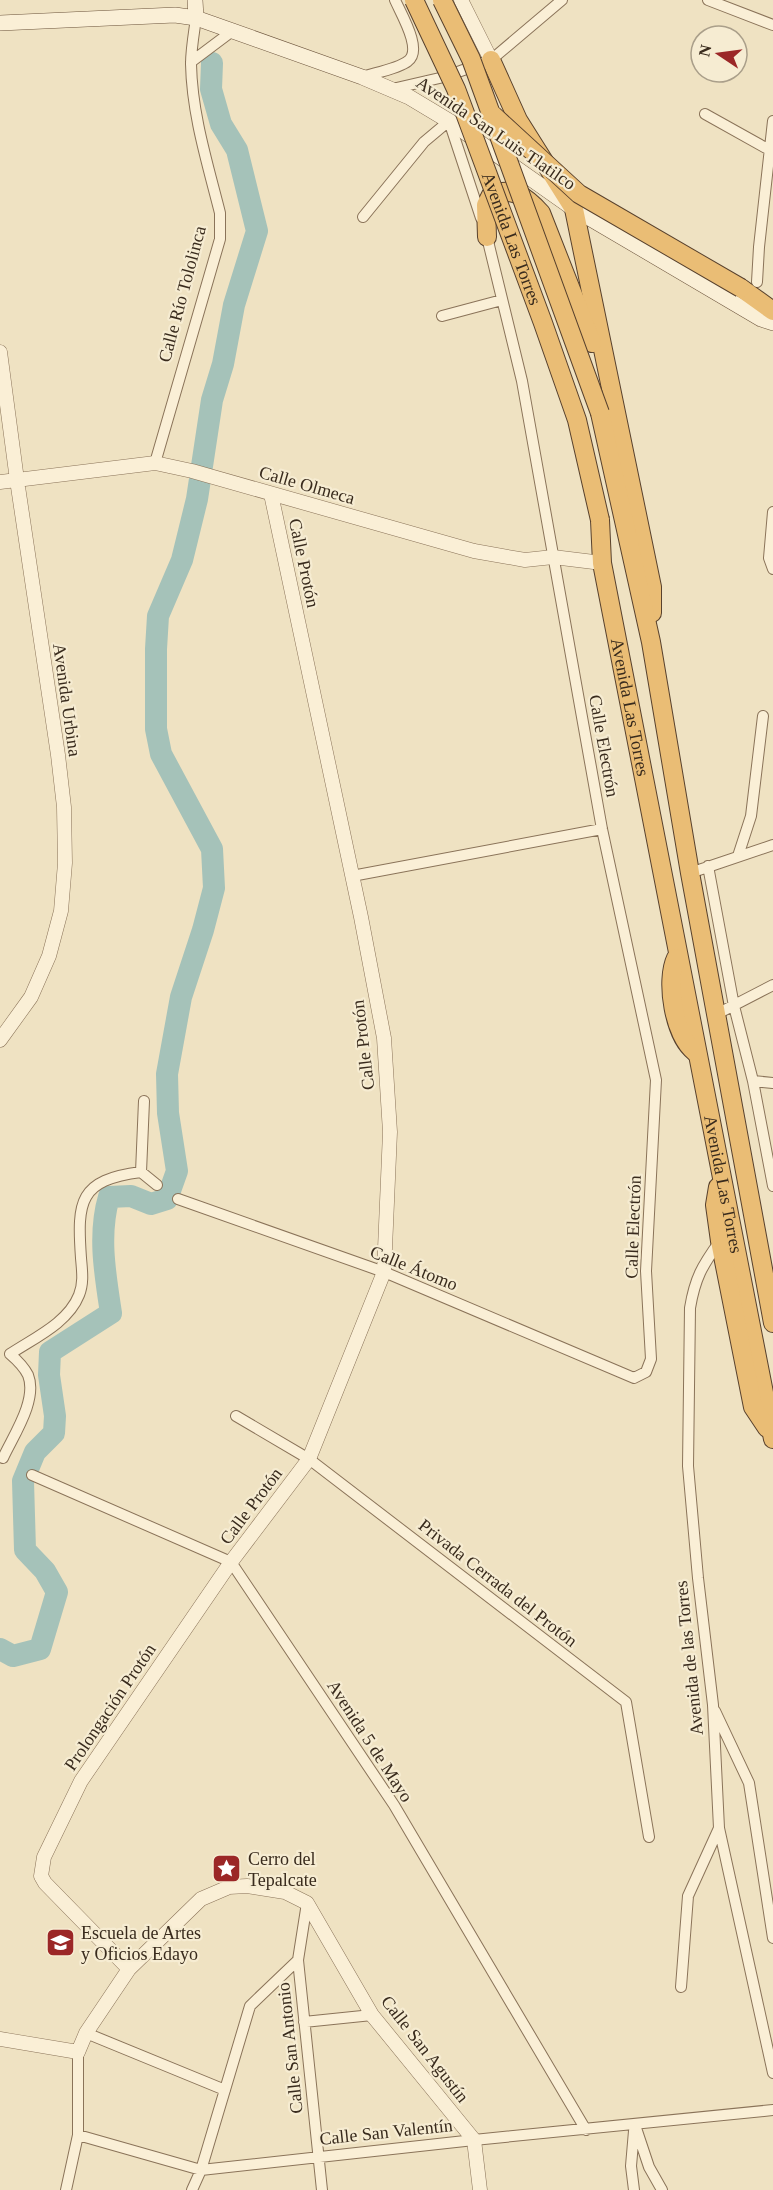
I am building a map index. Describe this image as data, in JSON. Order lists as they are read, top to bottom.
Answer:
{
  "streets": {
    "highway": ["Avenida Las Torres"],
    "main road": ["Avenida San Luis Tlatilco", "Calle Río Tololinca"],
    "street": [
      "Calle Olmeca",
      "Calle Protón",
      "Avenida Urbina",
      "Calle Electrón",
      "Calle Átomo",
      "Privada Cerrada del Protón",
      "Avenida de las Torres",
      "Prolongación Protón",
      "Avenida 5 de Mayo",
      "Calle San Antonio",
      "Calle San Agustín",
      "Calle San Valentín"
    ]
  },
  "crossings": [
    ["Avenida San Luis Tlatilco", "Calle Río Tololinca"],
    ["Avenida San Luis Tlatilco", "Calle Electrón"],
    ["Avenida Las Torres", "Calle Olmeca"],
    ["Calle Río Tololinca", "Calle Olmeca"],
    ["Calle Olmeca", "Calle Protón"],
    ["Calle Olmeca", "Avenida Urbina"],
    ["Calle Olmeca", "Calle Electrón"],
    ["Calle Protón", "Calle Átomo"],
    ["Calle Protón", "Privada Cerrada del Protón"],
    ["Calle Protón", "Prolongación Protón"],
    ["Calle Protón", "Avenida 5 de Mayo"],
    ["Calle Electrón", "Calle Átomo"],
    ["Prolongación Protón", "Avenida 5 de Mayo"],
    ["Avenida 5 de Mayo", "Calle San Valentín"],
    ["Calle San Antonio", "Calle San Agustín"],
    ["Calle San Antonio", "Calle San Valentín"],
    ["Calle San Agustín", "Calle San Valentín"]
  ],
  "places": {
    "place": ["Cerro del Tepalcate"],
    "school or university": ["Escuela de Artes y Oficios Edayo"]
  },
  "north": "left"
}
